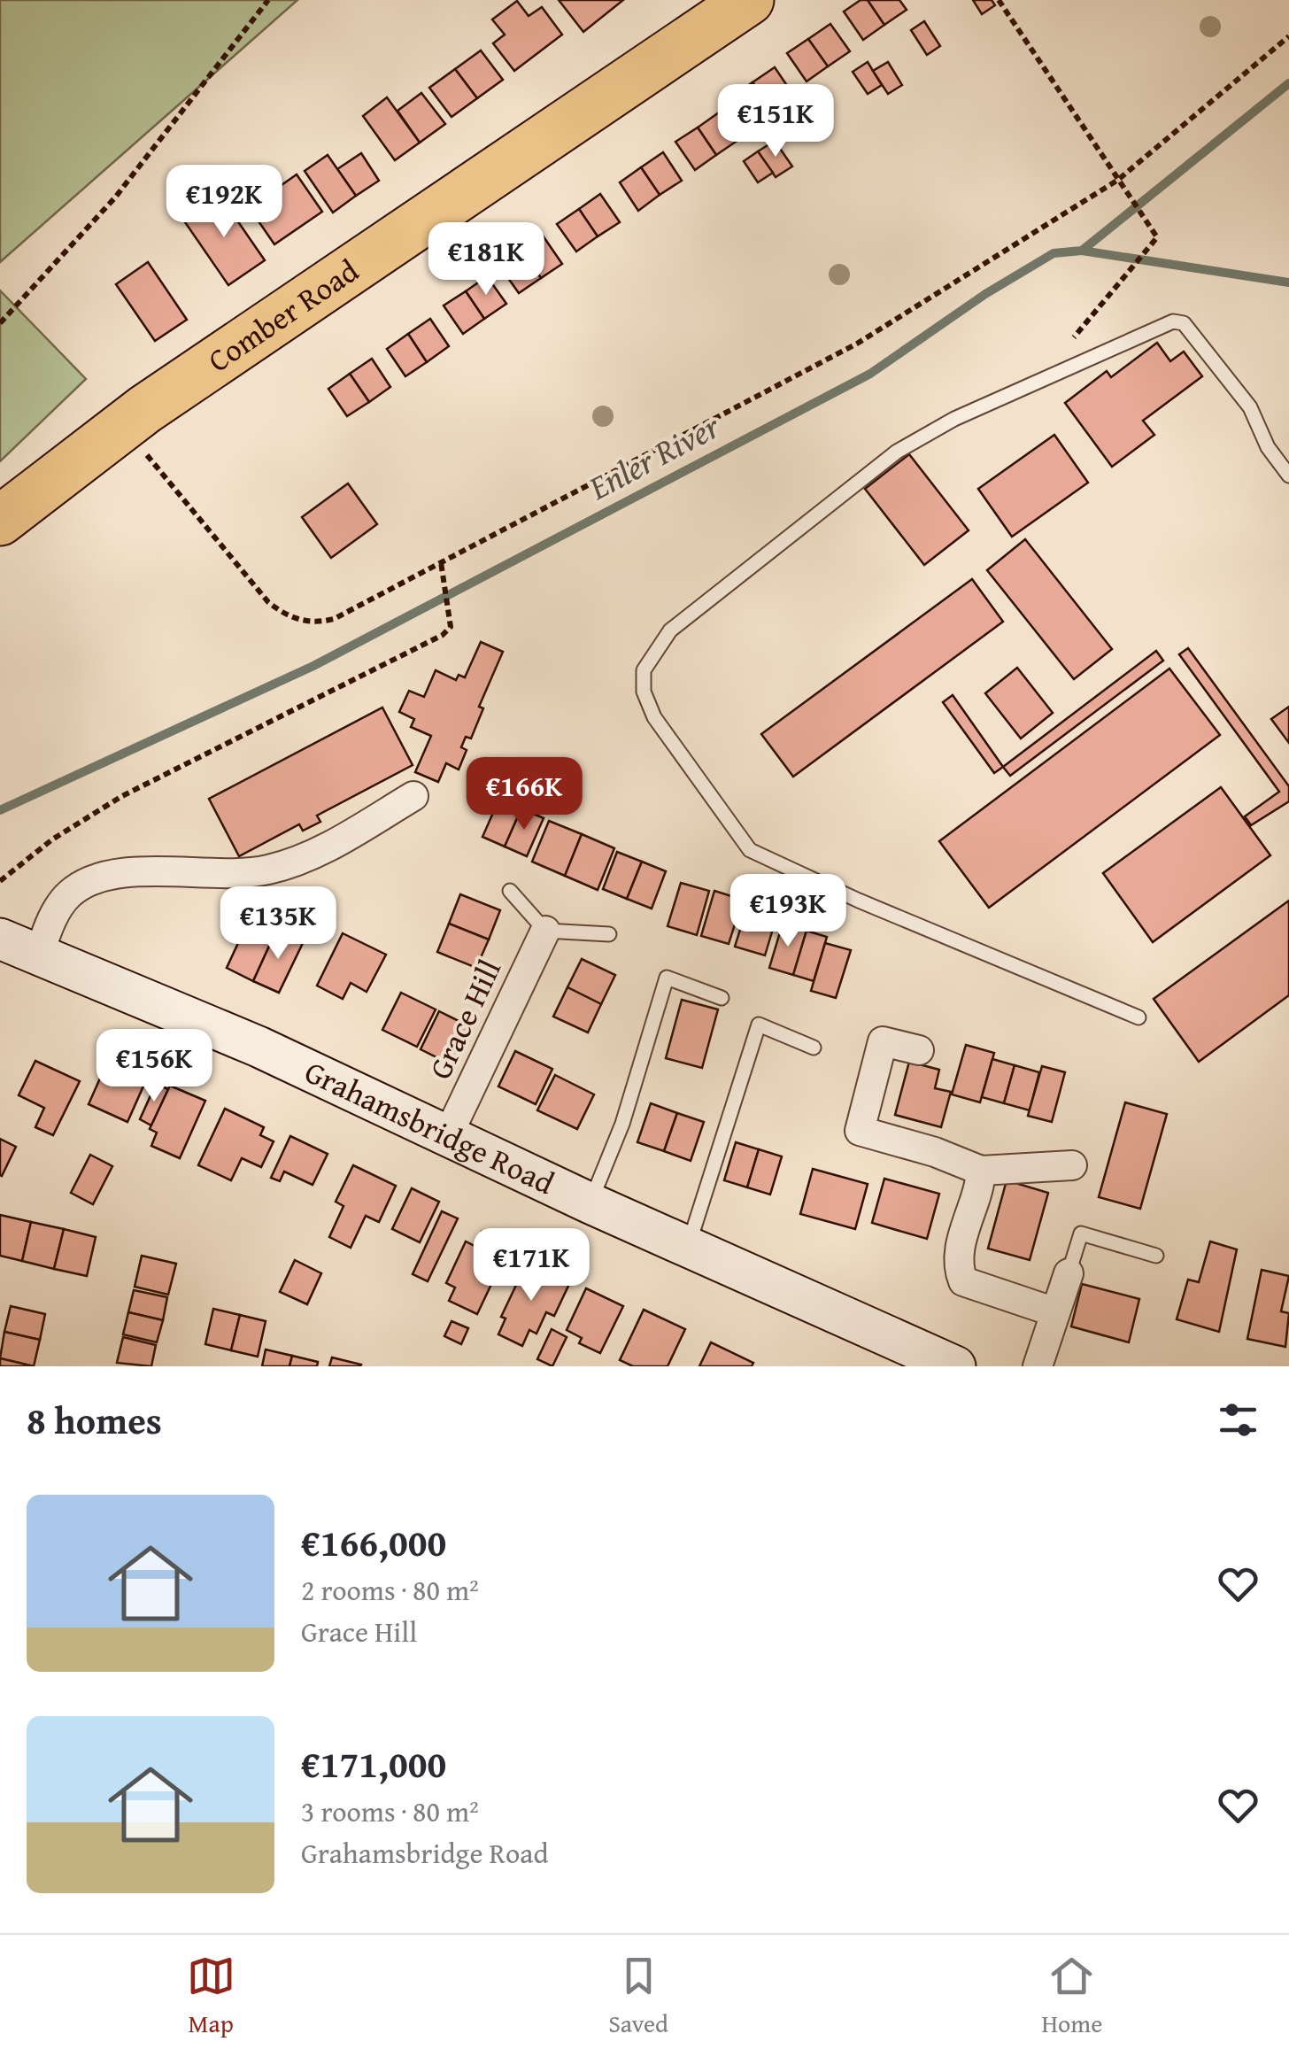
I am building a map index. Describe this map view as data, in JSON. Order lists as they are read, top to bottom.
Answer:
{
  "streets": {
    "highway": ["Comber Road"],
    "street": ["Grace Hill", "Grahamsbridge Road"]
  },
  "crossings": [
    ["Grace Hill", "Grahamsbridge Road"]
  ],
  "water": ["Enler River"],
  "page": {
    "price": [
      "€151K",
      "€192K",
      "€181K",
      "€166K",
      "€193K",
      "€135K",
      "€156K",
      "€171K"
    ],
    "heading": "8 homes",
    "list": [
      {
        "name": "€166,000",
        "note": "2 rooms · 80 m² · Grace Hill"
      },
      {
        "name": "€171,000",
        "note": "3 rooms · 80 m² · Grahamsbridge Road"
      }
    ],
    "tabs": ["Map", "Saved", "Home"]
  }
}
